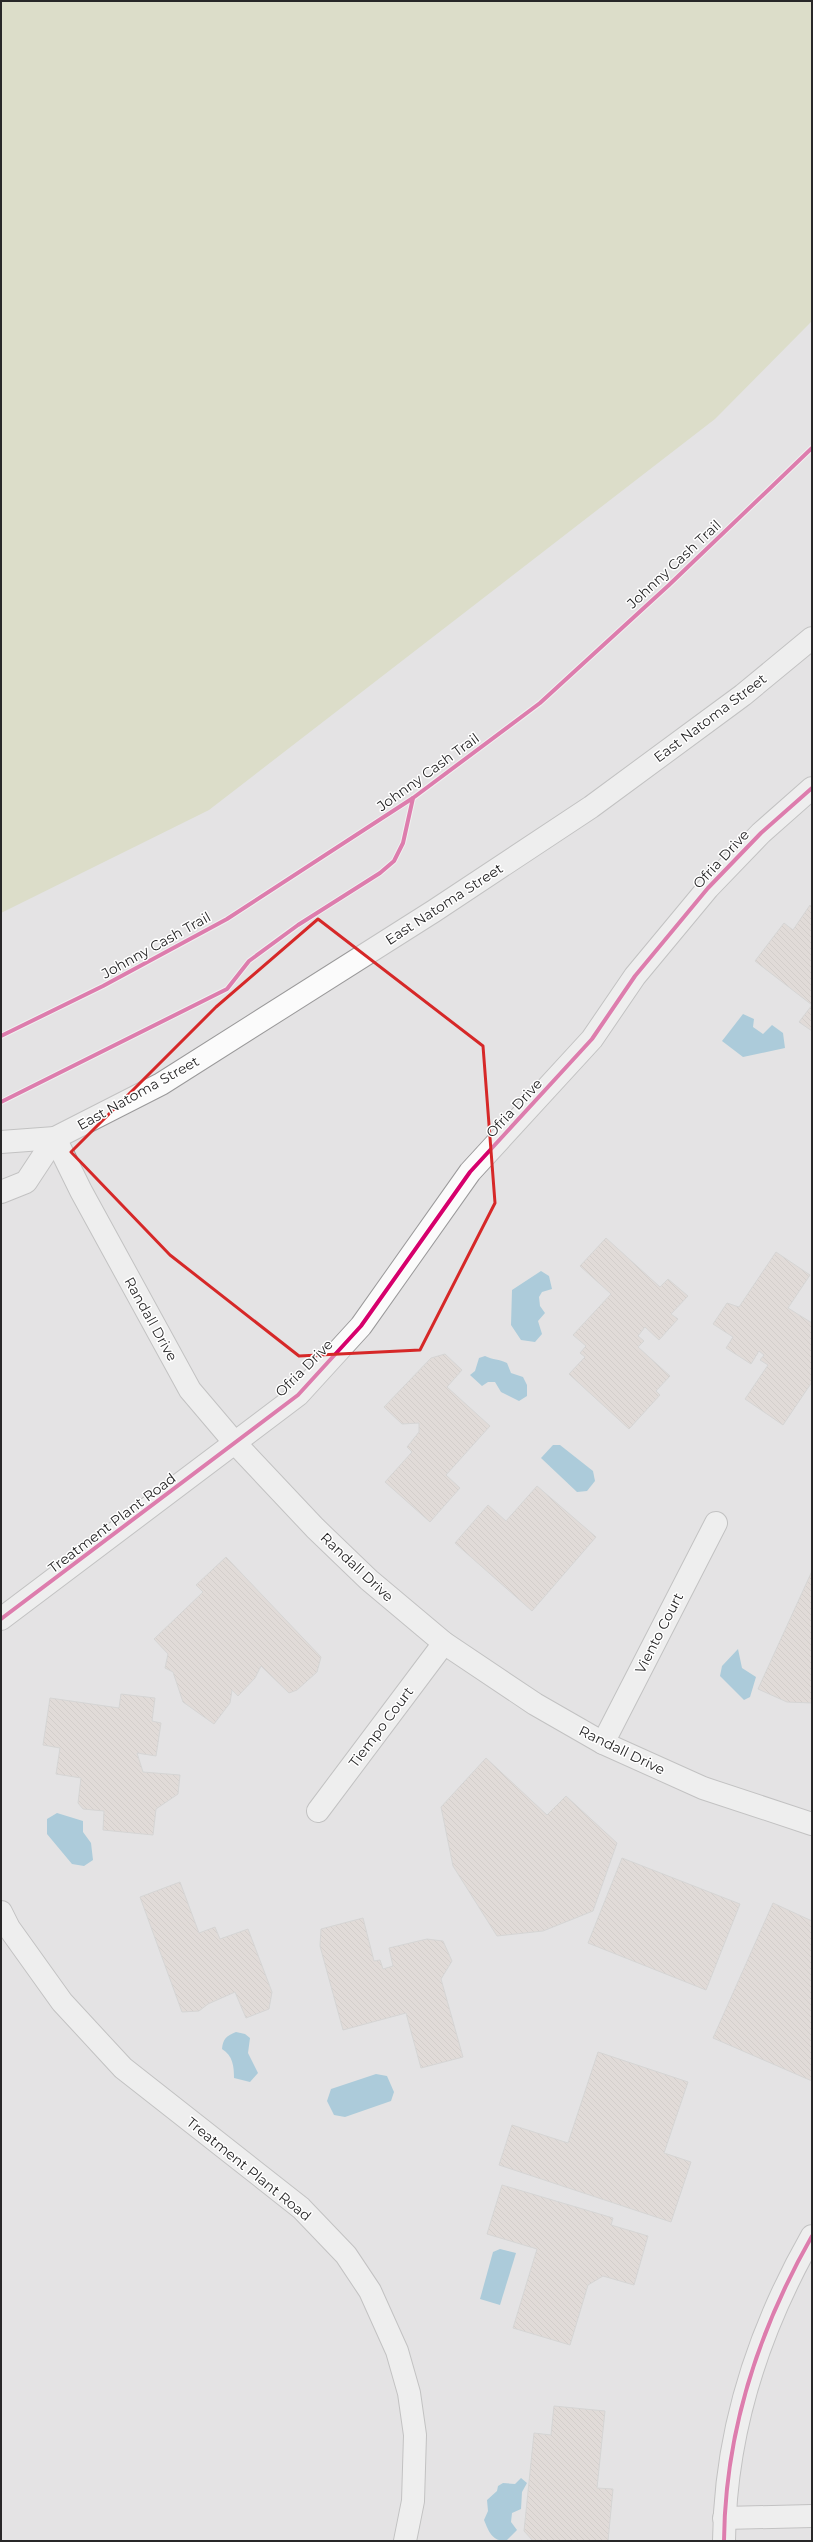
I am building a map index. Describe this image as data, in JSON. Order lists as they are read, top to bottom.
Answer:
{
  "streets": {
    "street": [
      "East Natoma Street",
      "Ofria Drive",
      "Randall Drive",
      "Treatment Plant Road",
      "Viento Court",
      "Tiempo Court"
    ],
    "cycle path": ["Johnny Cash Trail"]
  },
  "crossings": [
    ["East Natoma Street", "Randall Drive"],
    ["Ofria Drive", "Randall Drive"],
    ["Ofria Drive", "Treatment Plant Road"],
    ["Randall Drive", "Treatment Plant Road"],
    ["Randall Drive", "Viento Court"],
    ["Randall Drive", "Tiempo Court"]
  ]
}
